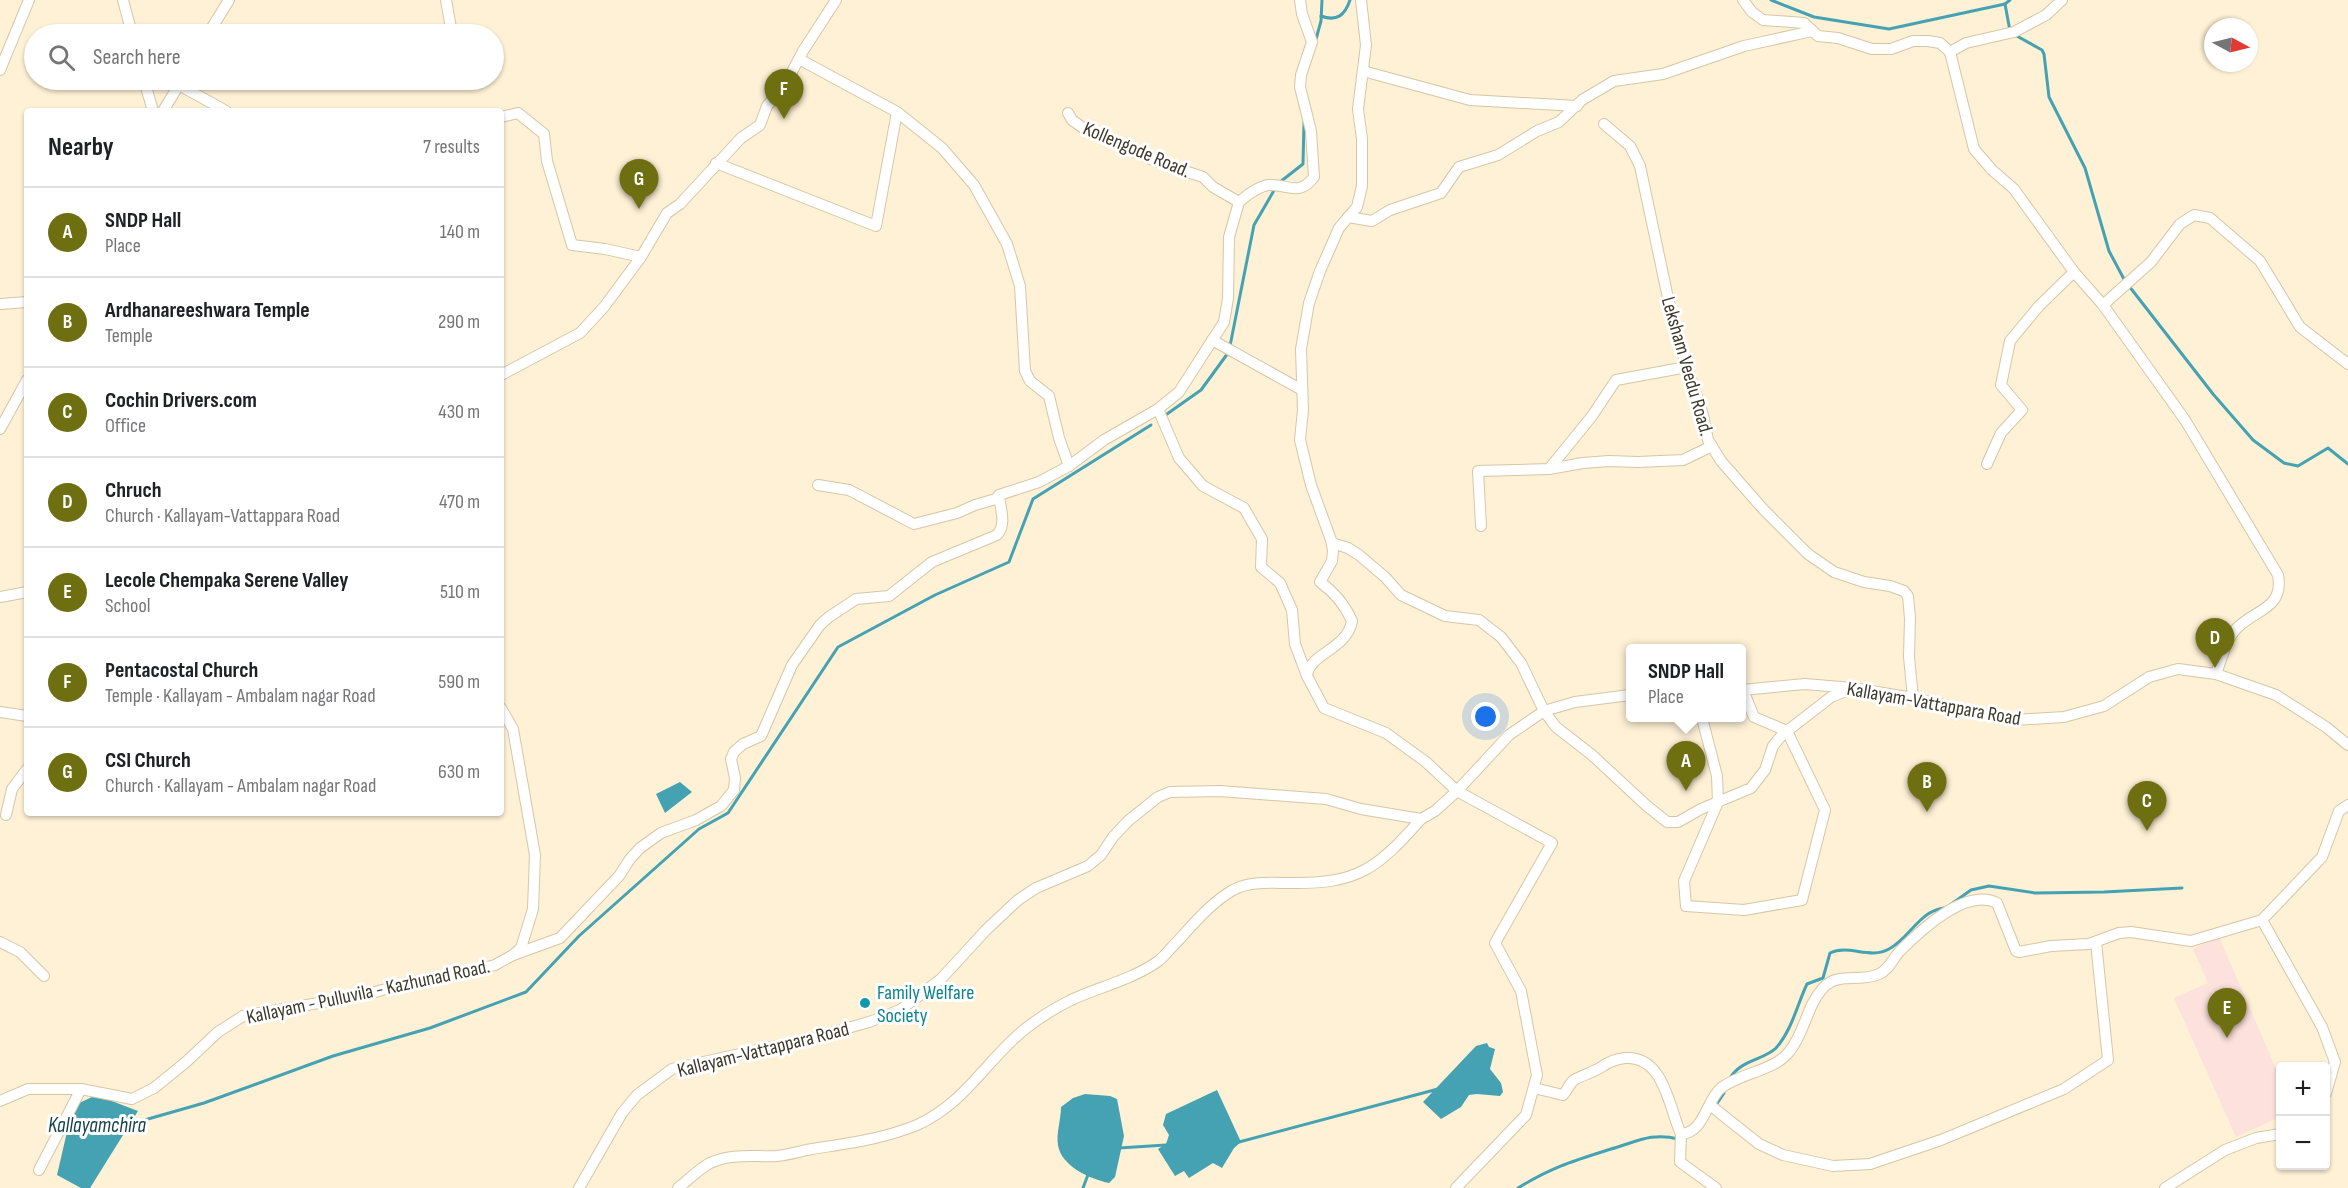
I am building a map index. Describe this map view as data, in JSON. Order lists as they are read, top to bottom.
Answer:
{
  "streets": {
    "street": [
      "Kollengode Road.",
      "Leksham Veedu Road.",
      "Kallayam-Vattappara Road",
      "Kallayam - Pulluvila - Kazhunad Road."
    ]
  },
  "crossings": [
    ["Leksham Veedu Road.", "Kallayam-Vattappara Road"]
  ],
  "water": ["Kallayamchira"],
  "places": ["Family Welfare Society"],
  "north": "right",
  "page": {
    "search": "Search here",
    "pins": [
      "F",
      "G",
      "D",
      "A",
      "B",
      "C",
      "E"
    ],
    "heading": ["Nearby", "7 results"],
    "list": [
      {
        "mark": "A",
        "name": "SNDP Hall",
        "note": "Place",
        "value": "140 m"
      },
      {
        "mark": "B",
        "name": "Ardhanareeshwara Temple",
        "note": "Temple",
        "value": "290 m"
      },
      {
        "mark": "C",
        "name": "Cochin Drivers.com",
        "note": "Office",
        "value": "430 m"
      },
      {
        "mark": "D",
        "name": "Chruch",
        "note": "Church · Kallayam-Vattappara Road",
        "value": "470 m"
      },
      {
        "mark": "E",
        "name": "Lecole Chempaka Serene Valley",
        "note": "School",
        "value": "510 m"
      },
      {
        "mark": "F",
        "name": "Pentacostal Church",
        "note": "Temple · Kallayam - Ambalam nagar Road",
        "value": "590 m"
      },
      {
        "mark": "G",
        "name": "CSI Church",
        "note": "Church · Kallayam - Ambalam nagar Road",
        "value": "630 m"
      }
    ],
    "popup": ["SNDP Hall", "Place"],
    "map_buttons": ["+", "−"]
  }
}
